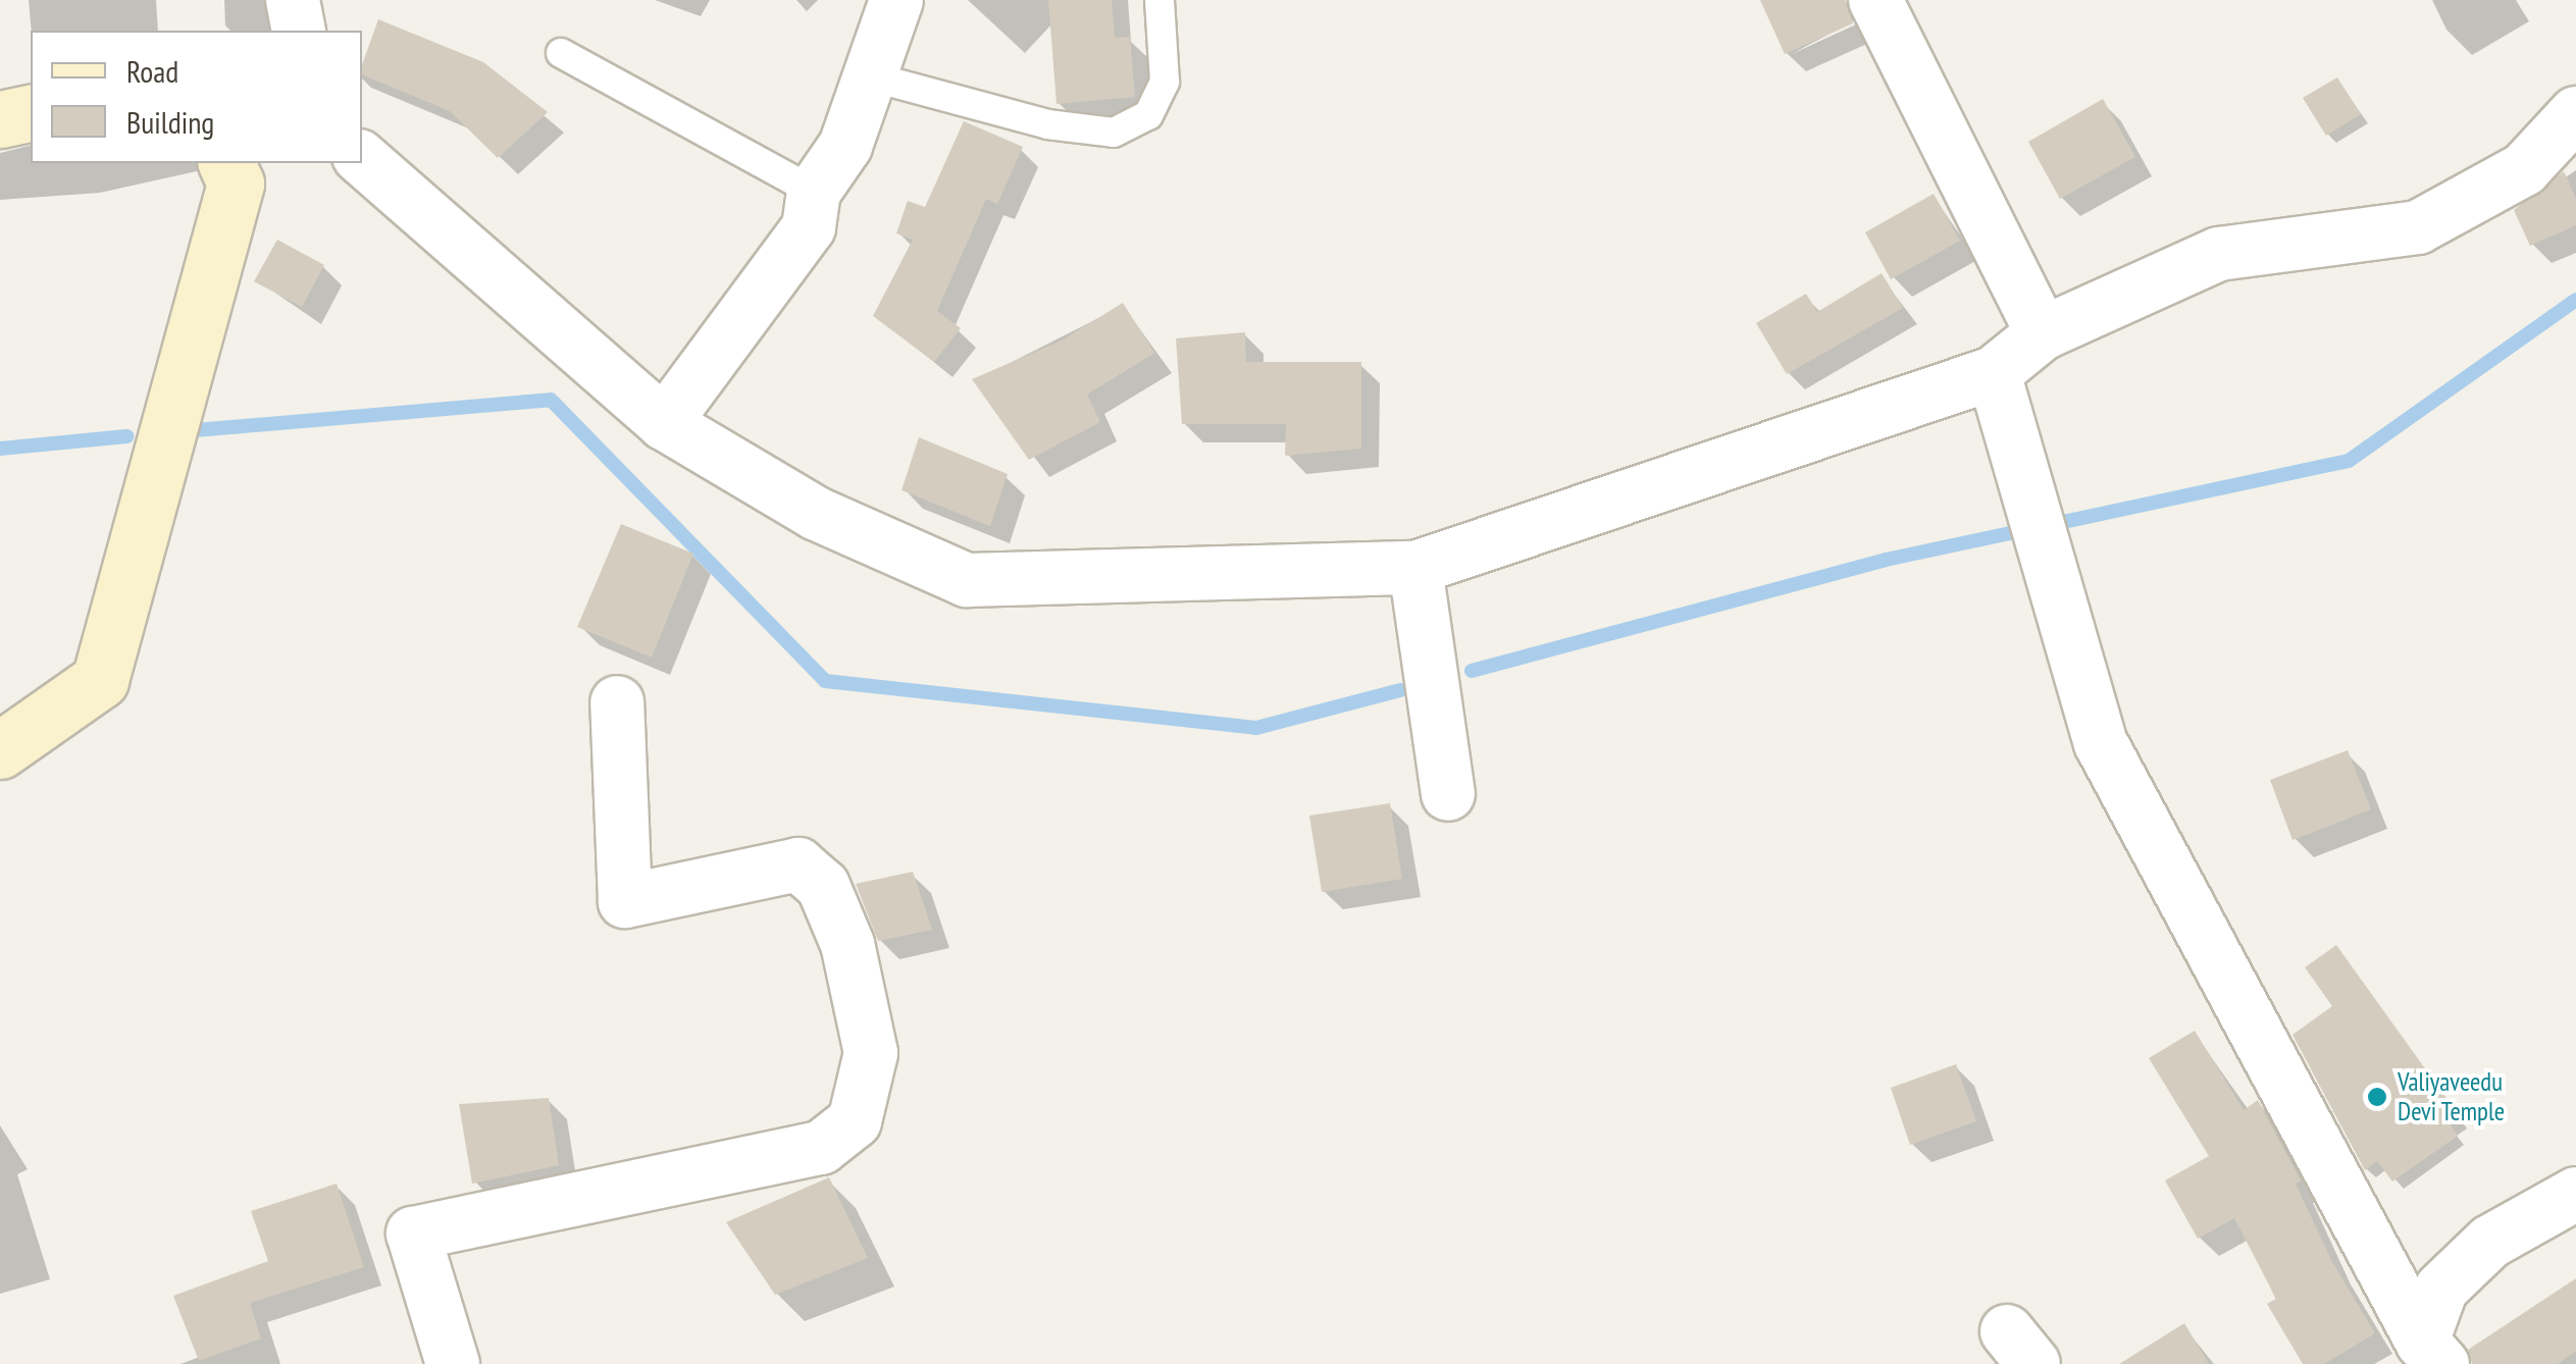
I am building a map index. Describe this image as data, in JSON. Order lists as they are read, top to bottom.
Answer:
{
  "places": ["Valiyaveedu Devi Temple"],
  "legend": ["Road", "Building"]
}
